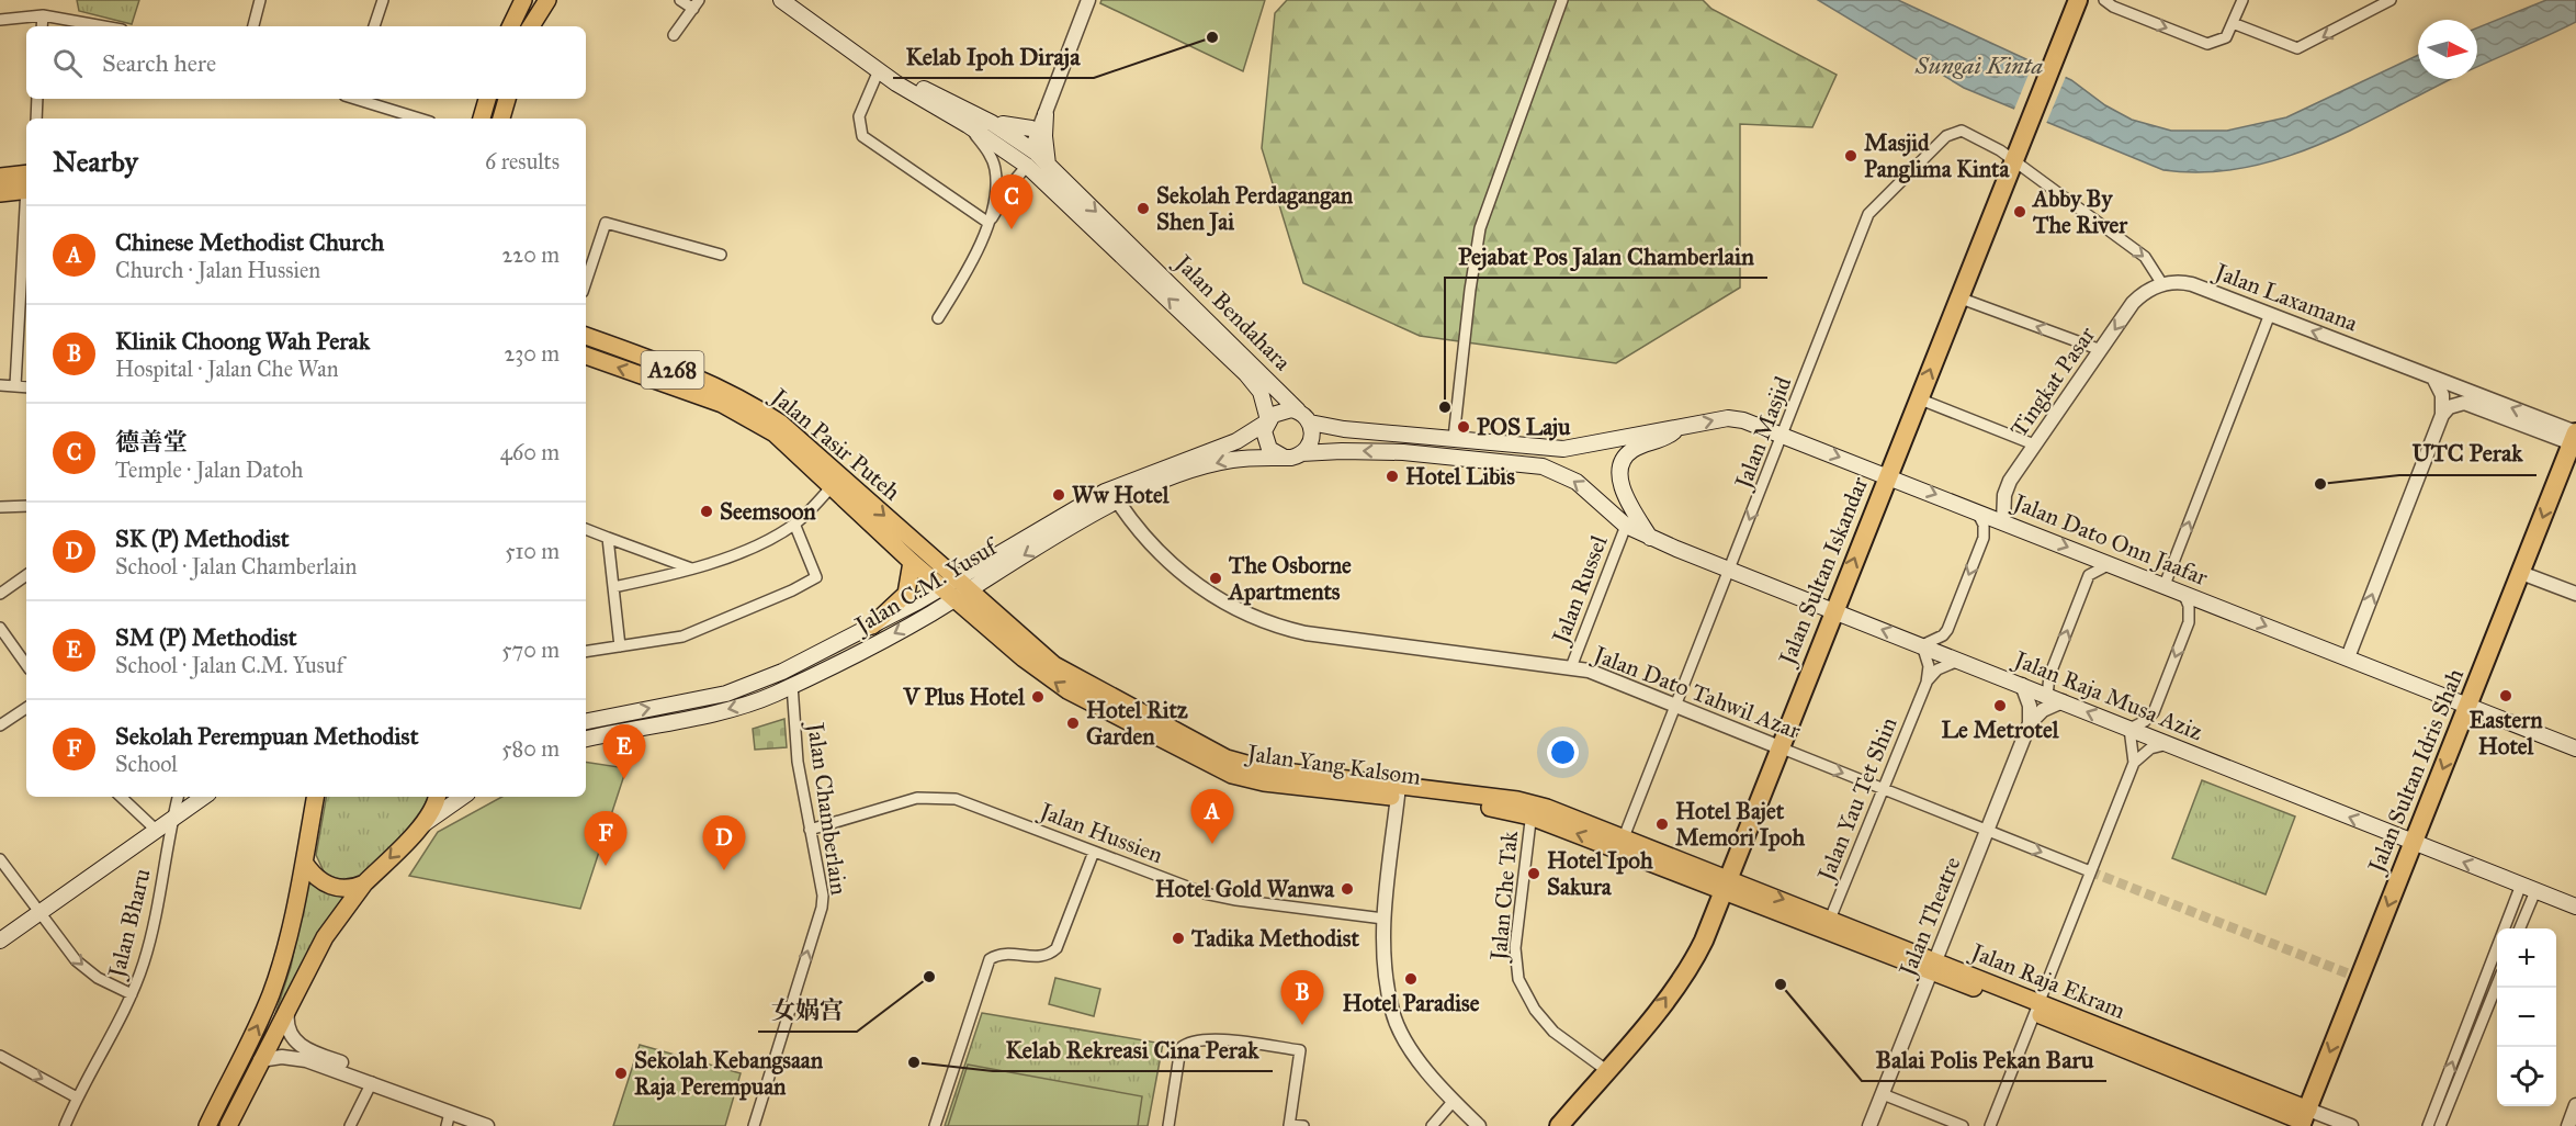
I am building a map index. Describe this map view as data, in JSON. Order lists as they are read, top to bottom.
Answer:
{
  "streets": {
    "highway": ["Jalan Sultan Iskandar", "Jalan Sultan Idris Shah"],
    "main road": [
      "Jalan Bendahara",
      "A268",
      "Jalan Pasir Puteh",
      "Jalan Dato Onn Jaafar",
      "Jalan C.M. Yusuf",
      "Jalan Raja Musa Aziz",
      "Jalan Yang Kalsom",
      "Jalan Raja Ekram"
    ],
    "street": [
      "Jalan Laxamana",
      "Tingkat Pasar",
      "Jalan Masjid",
      "Jalan Russel",
      "Jalan Dato Tahwil Azar",
      "Jalan Yau Tet Shin",
      "Jalan Chamberlain",
      "Jalan Hussien",
      "Jalan Che Tak",
      "Jalan Theatre",
      "Jalan Bharu"
    ]
  },
  "crossings": [
    ["Jalan Laxamana", "Tingkat Pasar"],
    ["Jalan Laxamana", "Jalan Sultan Idris Shah"],
    ["Jalan Bendahara", "Jalan C.M. Yusuf"],
    ["Tingkat Pasar", "Jalan Dato Onn Jaafar"],
    ["Jalan Masjid", "Jalan Dato Onn Jaafar"],
    ["Jalan Masjid", "Jalan Sultan Iskandar"],
    ["Jalan Masjid", "Jalan Dato Tahwil Azar"],
    ["Jalan Masjid", "Jalan Raja Musa Aziz"],
    ["Jalan Masjid", "Jalan Yang Kalsom"],
    ["Jalan Pasir Puteh", "Jalan C.M. Yusuf"],
    ["Jalan Pasir Puteh", "Jalan Yang Kalsom"],
    ["Jalan Dato Onn Jaafar", "Jalan Sultan Iskandar"],
    ["Jalan Dato Onn Jaafar", "Jalan Raja Musa Aziz"],
    ["Jalan Dato Onn Jaafar", "Jalan Sultan Idris Shah"],
    ["Jalan Sultan Iskandar", "Jalan Dato Tahwil Azar"],
    ["Jalan Sultan Iskandar", "Jalan Raja Musa Aziz"],
    ["Jalan Sultan Iskandar", "Jalan Yang Kalsom"],
    ["Jalan Sultan Iskandar", "Jalan Che Tak"],
    ["Jalan Sultan Iskandar", "Jalan Raja Ekram"],
    ["Jalan C.M. Yusuf", "Jalan Dato Tahwil Azar"],
    ["Jalan C.M. Yusuf", "Jalan Yang Kalsom"],
    ["Jalan C.M. Yusuf", "Jalan Chamberlain"],
    ["Jalan Russel", "Jalan Dato Tahwil Azar"],
    ["Jalan Russel", "Jalan Raja Musa Aziz"],
    ["Jalan Dato Tahwil Azar", "Jalan Yau Tet Shin"],
    ["Jalan Dato Tahwil Azar", "Jalan Theatre"],
    ["Jalan Raja Musa Aziz", "Jalan Sultan Idris Shah"],
    ["Jalan Raja Musa Aziz", "Jalan Yau Tet Shin"],
    ["Jalan Yang Kalsom", "Jalan Che Tak"],
    ["Jalan Yang Kalsom", "Jalan Raja Ekram"],
    ["Jalan Sultan Idris Shah", "Jalan Raja Ekram"],
    ["Jalan Yau Tet Shin", "Jalan Raja Ekram"],
    ["Jalan Chamberlain", "Jalan Hussien"],
    ["Jalan Theatre", "Jalan Raja Ekram"]
  ],
  "one_way": [
    "Jalan Dato Onn Jaafar",
    "Jalan Sultan Iskandar",
    "Jalan Raja Musa Aziz",
    "Jalan Sultan Idris Shah",
    "Jalan Chamberlain"
  ],
  "water": ["Sungai Kinta"],
  "places": [
    "Kelab Ipoh Diraja",
    "Masjid Panglima Kinta",
    "Sekolah Perdagangan Shen Jai",
    "Abby By The River",
    "Pejabat Pos Jalan Chamberlain",
    "POS Laju",
    "Hotel Libis",
    "UTC Perak",
    "Ww Hotel",
    "Seemsoon",
    "The Osborne Apartments",
    "Eastern Hotel",
    "V Plus Hotel",
    "Le Metrotel",
    "Hotel Ritz Garden",
    "Hotel Bajet Memori Ipoh",
    "Hotel Ipoh Sakura",
    "Hotel Gold Wanwa",
    "Tadika Methodist",
    "女娲宫",
    "Hotel Paradise",
    "Balai Polis Pekan Baru",
    "Kelab Rekreasi Cina Perak",
    "Sekolah Kebangsaan Raja Perempuan"
  ],
  "north": "right",
  "page": {
    "search": "Search here",
    "heading": ["Nearby", "6 results"],
    "pins": [
      "C",
      "E",
      "A",
      "F",
      "D",
      "B"
    ],
    "list": [
      {
        "mark": "A",
        "name": "Chinese Methodist Church",
        "note": "Church · Jalan Hussien",
        "value": "220 m"
      },
      {
        "mark": "B",
        "name": "Klinik Choong Wah Perak",
        "note": "Hospital · Jalan Che Wan",
        "value": "230 m"
      },
      {
        "mark": "C",
        "name": "德善堂",
        "note": "Temple · Jalan Datoh",
        "value": "460 m"
      },
      {
        "mark": "D",
        "name": "SK (P) Methodist",
        "note": "School · Jalan Chamberlain",
        "value": "510 m"
      },
      {
        "mark": "E",
        "name": "SM (P) Methodist",
        "note": "School · Jalan C.M. Yusuf",
        "value": "570 m"
      },
      {
        "mark": "F",
        "name": "Sekolah Perempuan Methodist",
        "note": "School",
        "value": "580 m"
      }
    ],
    "map_buttons": ["+", "−"]
  }
}
